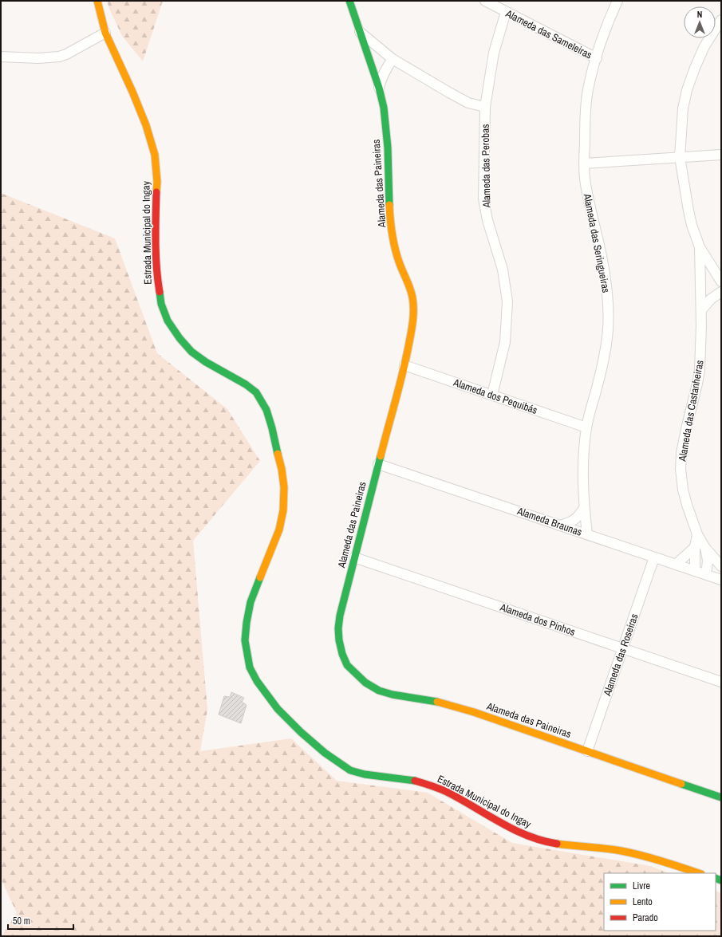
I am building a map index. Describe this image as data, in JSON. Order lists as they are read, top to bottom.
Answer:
{
  "streets": {
    "street": [
      "Alameda das Sameleiras",
      "Alameda das Perobas",
      "Alameda das Paineiras",
      "Estrada Municipal do Ingay",
      "Alameda das Seringueiras",
      "Alameda dos Pequibás",
      "Alameda das Castanheiras",
      "Alameda Braunas",
      "Alameda dos Pinhos",
      "Alameda das Roseiras"
    ]
  },
  "crossings": [
    ["Alameda das Sameleiras", "Alameda das Perobas"],
    ["Alameda das Sameleiras", "Alameda das Seringueiras"],
    ["Alameda das Perobas", "Alameda dos Pequibás"],
    ["Alameda das Paineiras", "Alameda dos Pequibás"],
    ["Alameda das Paineiras", "Alameda Braunas"],
    ["Alameda das Paineiras", "Alameda dos Pinhos"],
    ["Alameda das Paineiras", "Alameda das Roseiras"],
    ["Alameda das Seringueiras", "Alameda dos Pequibás"],
    ["Alameda das Seringueiras", "Alameda Braunas"],
    ["Alameda das Castanheiras", "Alameda Braunas"],
    ["Alameda Braunas", "Alameda das Roseiras"],
    ["Alameda dos Pinhos", "Alameda das Roseiras"]
  ],
  "legend": ["Livre", "Lento", "Parado"],
  "scale_bar": "50 m",
  "north": "top"
}
